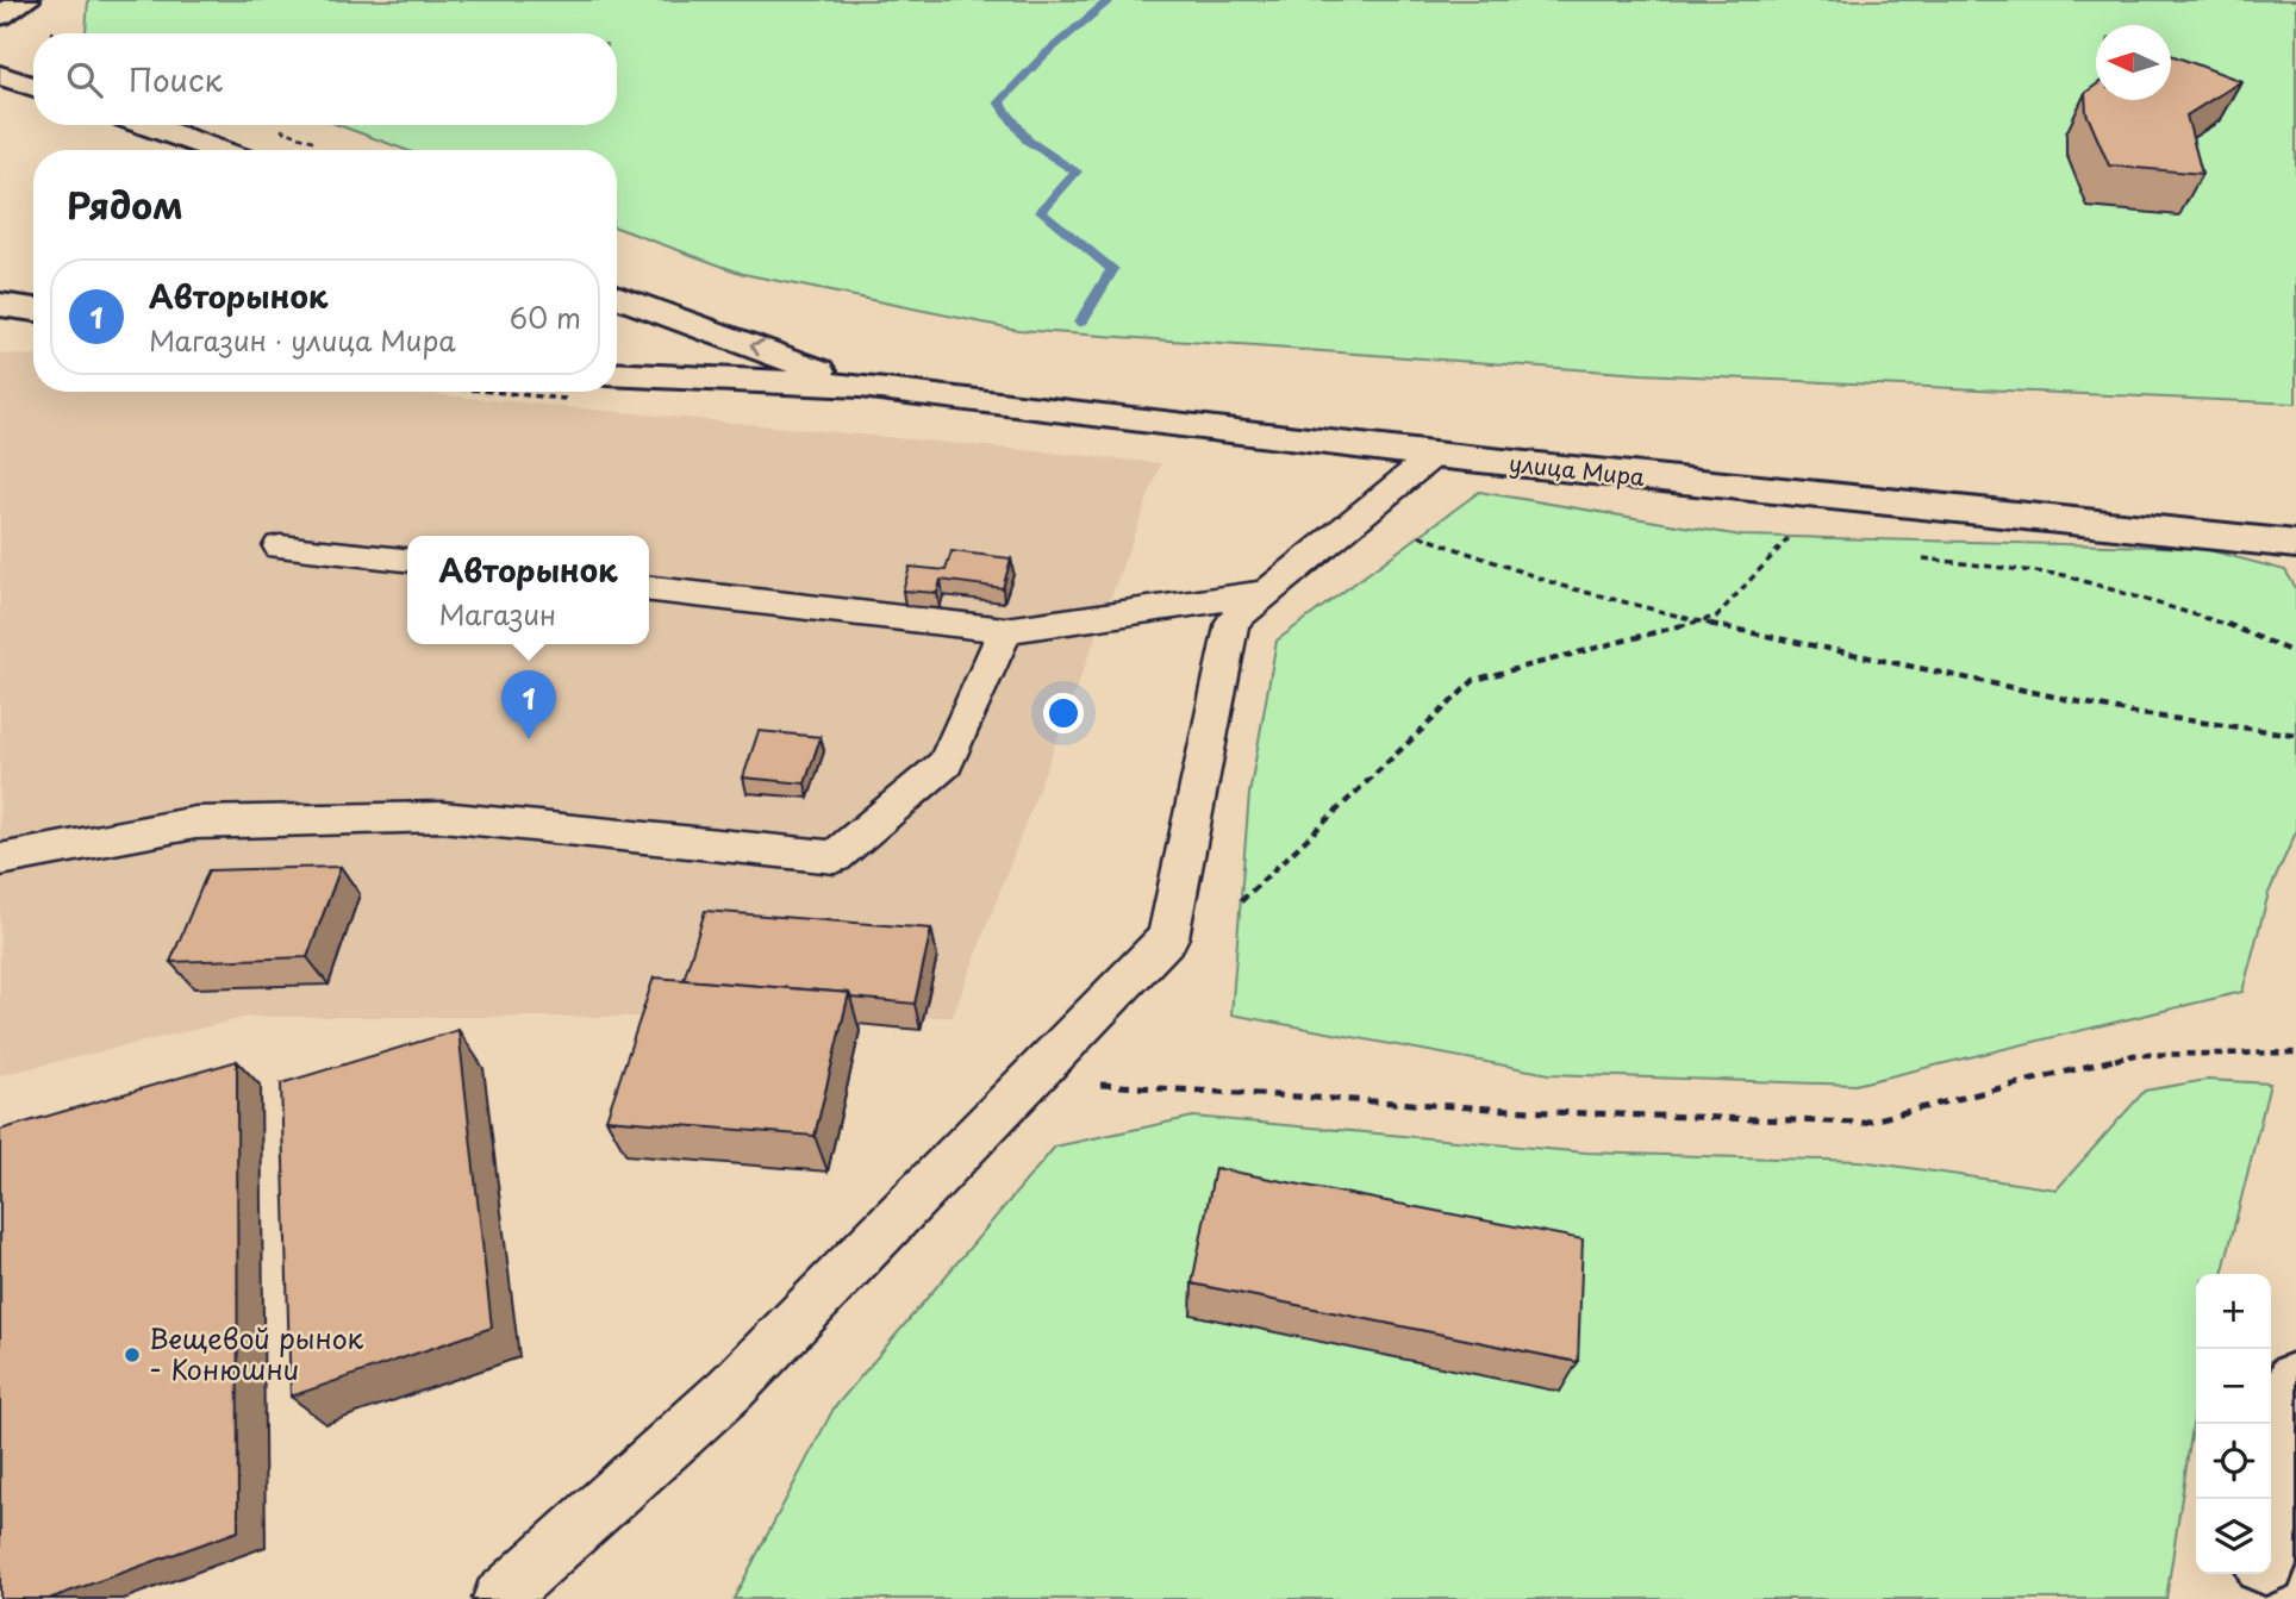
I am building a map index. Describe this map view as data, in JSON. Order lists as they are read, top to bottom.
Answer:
{
  "streets": {
    "main road": ["улица Мира"]
  },
  "places": ["Вещевой рынок - Конюшни"],
  "north": "left",
  "page": {
    "search": "Поиск",
    "heading": "Рядом",
    "list": [
      {
        "mark": "1",
        "name": "Авторынок",
        "note": "Магазин · улица Мира",
        "value": "60 m"
      }
    ],
    "popup": ["Авторынок", "Магазин"],
    "pins": "1",
    "map_buttons": ["+", "−"]
  }
}
